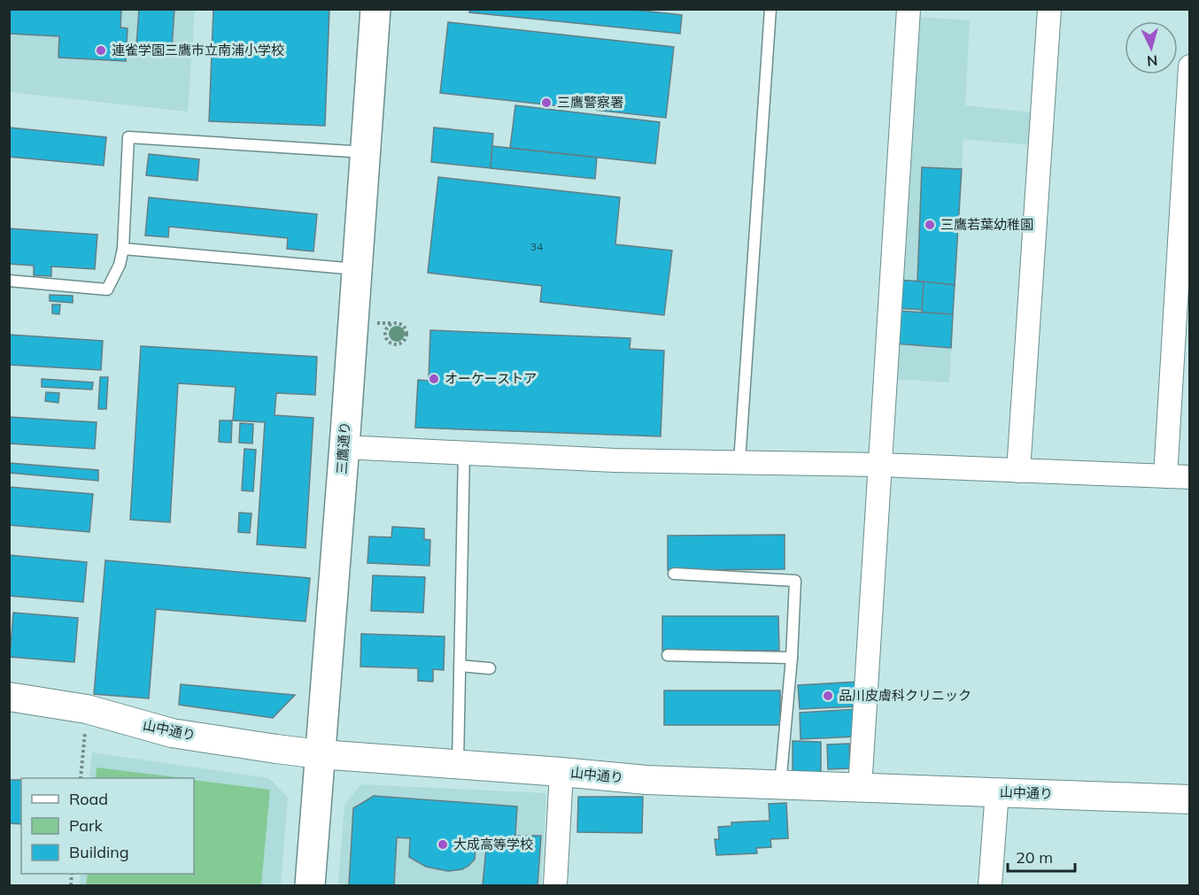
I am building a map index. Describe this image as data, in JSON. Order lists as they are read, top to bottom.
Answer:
{
  "streets": {
    "main road": ["三鷹通り"],
    "street": ["山中通り"]
  },
  "crossings": [
    ["三鷹通り", "山中通り"]
  ],
  "places": [
    "連雀学園三鷹市立南浦小学校",
    "三鷹警察署",
    "三鷹若葉幼稚園",
    "オーケーストア",
    "品川皮膚科クリニック",
    "大成高等学校"
  ],
  "house_numbers": ["34"],
  "legend": ["Road", "Park", "Building"],
  "scale_bar": "20 m",
  "north": "bottom"
}
